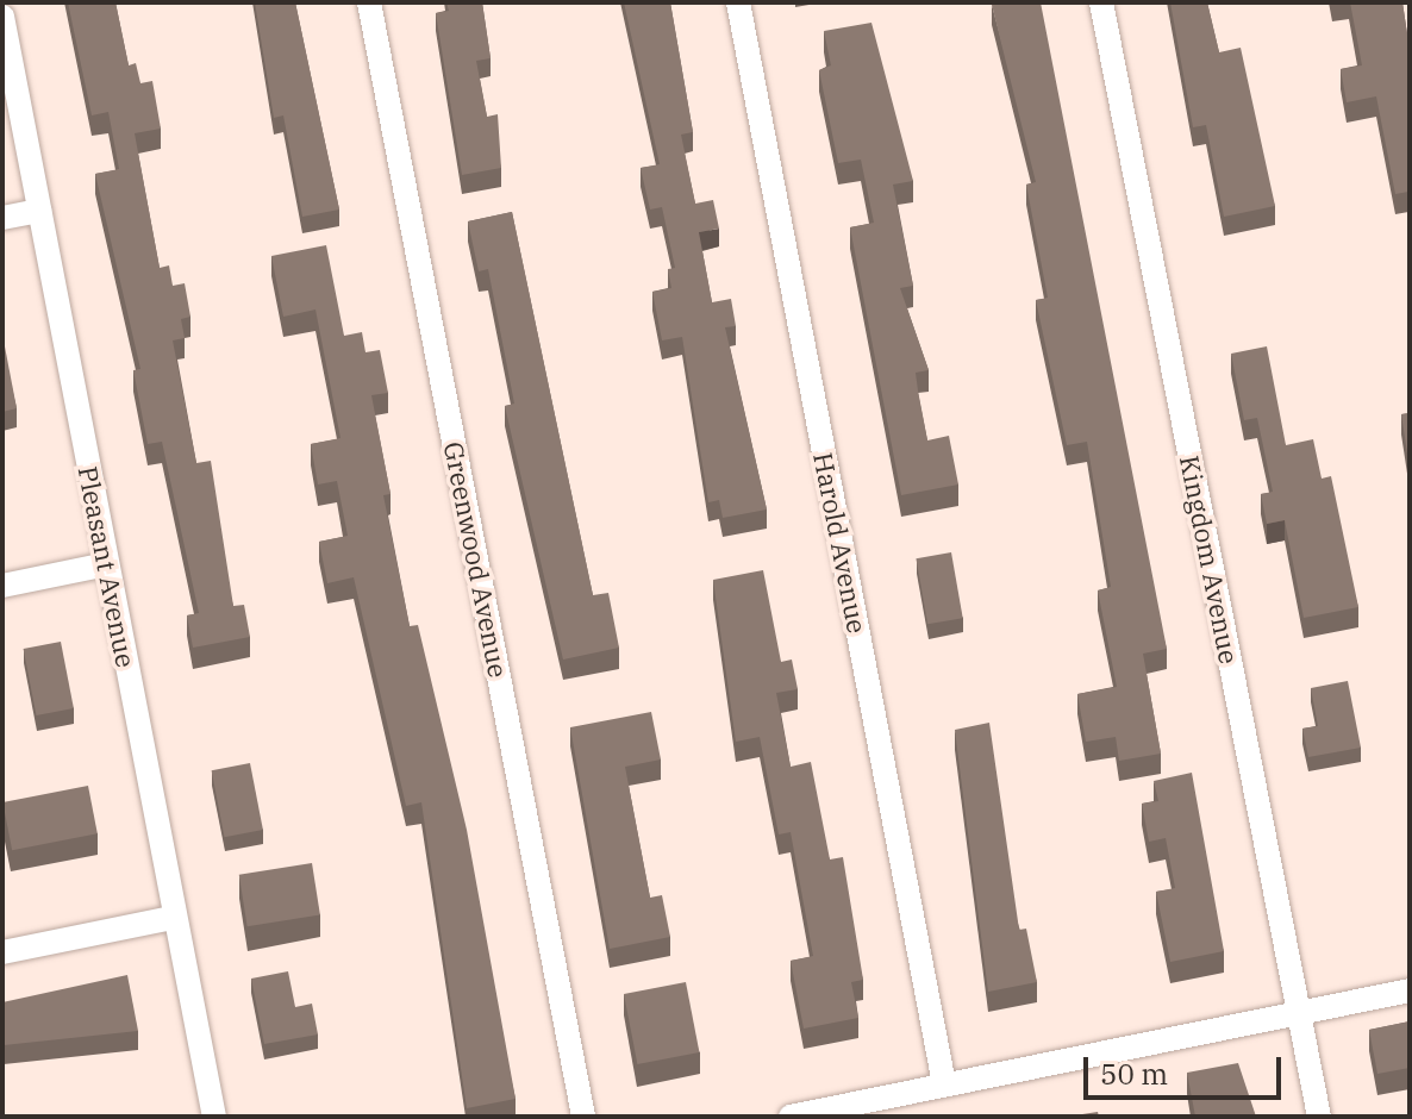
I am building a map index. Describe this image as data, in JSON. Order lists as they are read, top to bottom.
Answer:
{
  "streets": {
    "street": [
      "Harold Avenue",
      "Greenwood Avenue",
      "Kingdom Avenue",
      "Pleasant Avenue"
    ]
  },
  "scale_bar": "50 m"
}
